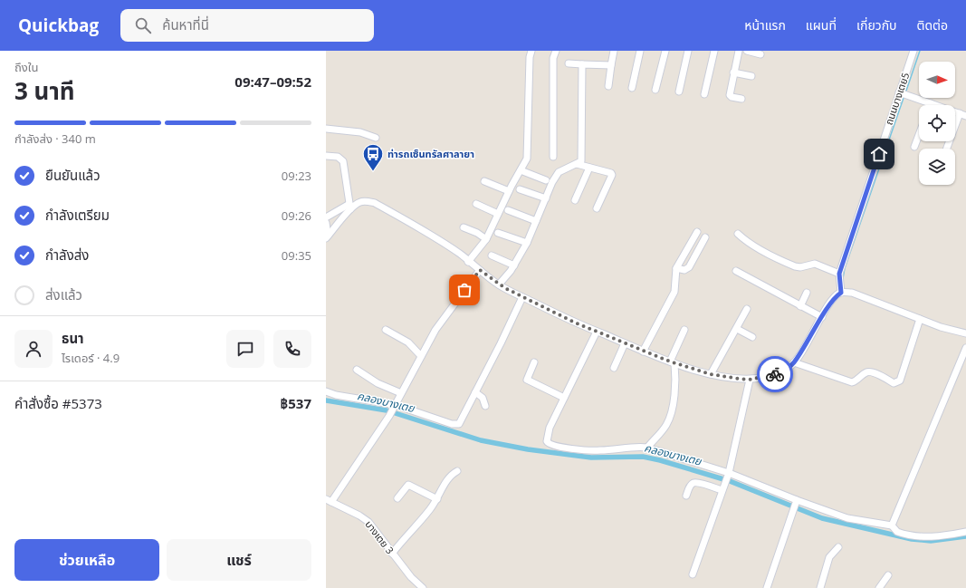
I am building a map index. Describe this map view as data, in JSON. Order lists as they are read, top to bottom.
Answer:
{
  "streets": {
    "street": ["ถนนบางเตย5", "บางเตย 3"]
  },
  "water": ["คลองบางเตย"],
  "places": {
    "bus stop": ["ท่ารถเซ็นทรัลศาลายา"]
  },
  "north": "right",
  "page": {
    "header": "Quickbag",
    "search": "ค้นหาที่นี่",
    "nav": [
      "หน้าแรก",
      "แผนที่",
      "เกี่ยวกับ",
      "ติดต่อ"
    ],
    "heading": ["3 นาที", "ถึงใน", "09:47–09:52"],
    "panel": [
      "ธนา",
      "ไรเดอร์ · 4.9",
      "คำสั่งซื้อ #5373",
      "฿537"
    ],
    "bar": "กำลังส่ง · 340 m",
    "list": [
      ["ยืนยันแล้ว", "09:23"],
      ["กำลังเตรียม", "09:26"],
      ["กำลังส่ง", "09:35"],
      "ส่งแล้ว"
    ],
    "buttons": ["ช่วยเหลือ", "แชร์"]
  }
}
